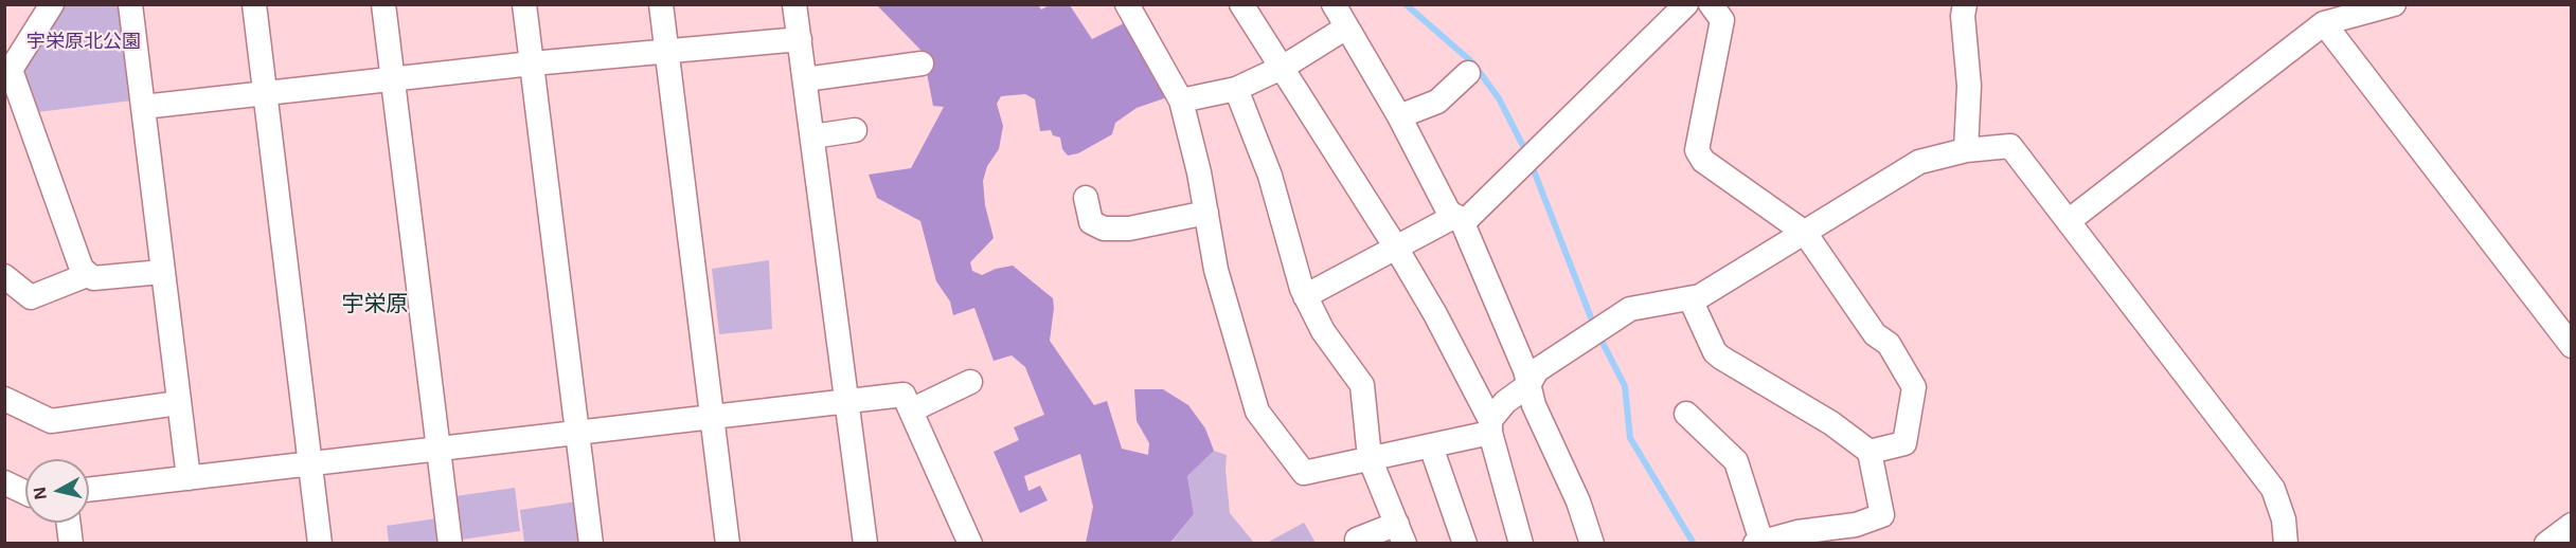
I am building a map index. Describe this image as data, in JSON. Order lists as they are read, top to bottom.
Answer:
{
  "districts": ["宇栄原"],
  "parks": ["宇栄原北公園"],
  "north": "left"
}
